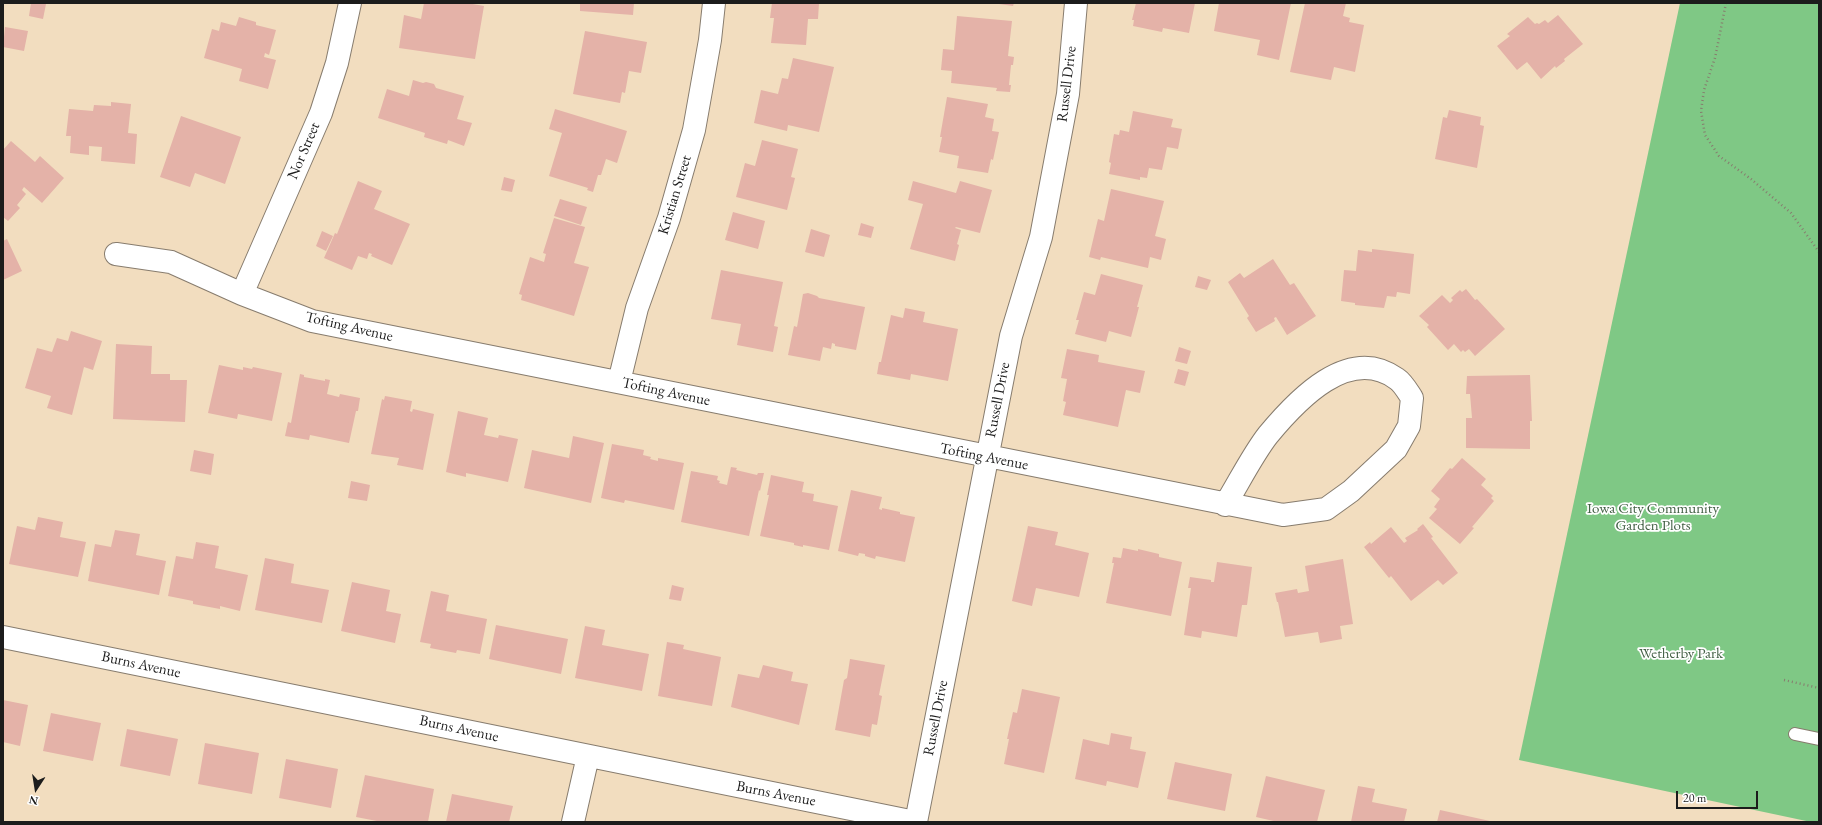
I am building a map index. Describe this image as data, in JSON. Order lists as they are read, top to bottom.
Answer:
{
  "streets": {
    "street": [
      "Russell Drive",
      "Nor Street",
      "Kristian Street",
      "Tofting Avenue",
      "Burns Avenue"
    ]
  },
  "crossings": [
    ["Russell Drive", "Tofting Avenue"],
    ["Russell Drive", "Burns Avenue"],
    ["Nor Street", "Tofting Avenue"],
    ["Kristian Street", "Tofting Avenue"]
  ],
  "parks": ["Iowa City Community Garden Plots", "Wetherby Park"],
  "scale_bar": "20 m",
  "north": "bottom"
}
